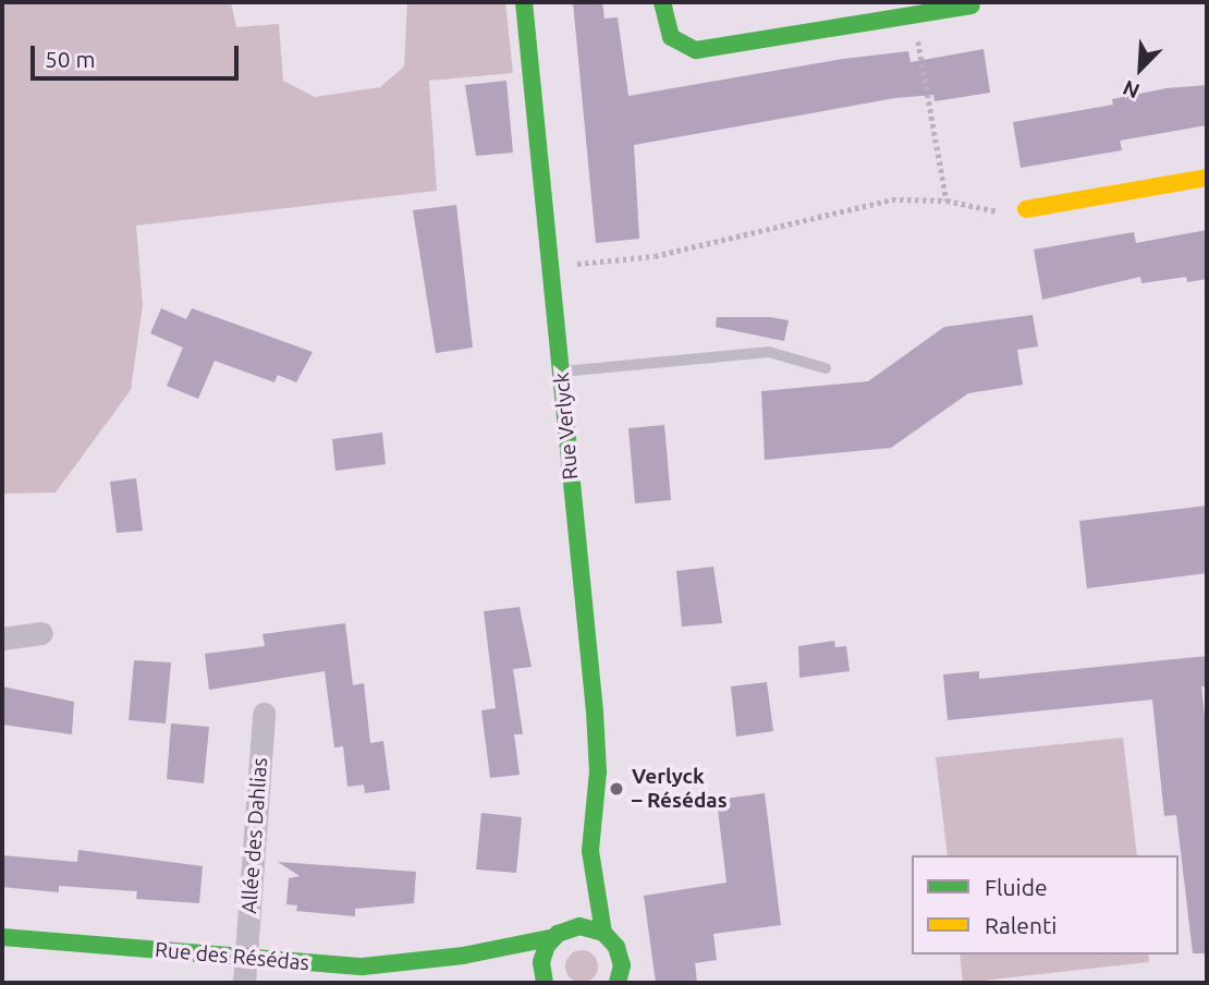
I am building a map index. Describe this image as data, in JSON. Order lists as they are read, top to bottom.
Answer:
{
  "streets": {
    "street": ["Rue Verlyck", "Allée des Dahlias", "Rue des Résédas"]
  },
  "crossings": [
    ["Rue Verlyck", "Rue des Résédas"],
    ["Allée des Dahlias", "Rue des Résédas"]
  ],
  "places": ["Verlyck – Résédas"],
  "legend": ["Fluide", "Ralenti"],
  "scale_bar": "50 m",
  "north": "bottom left"
}
